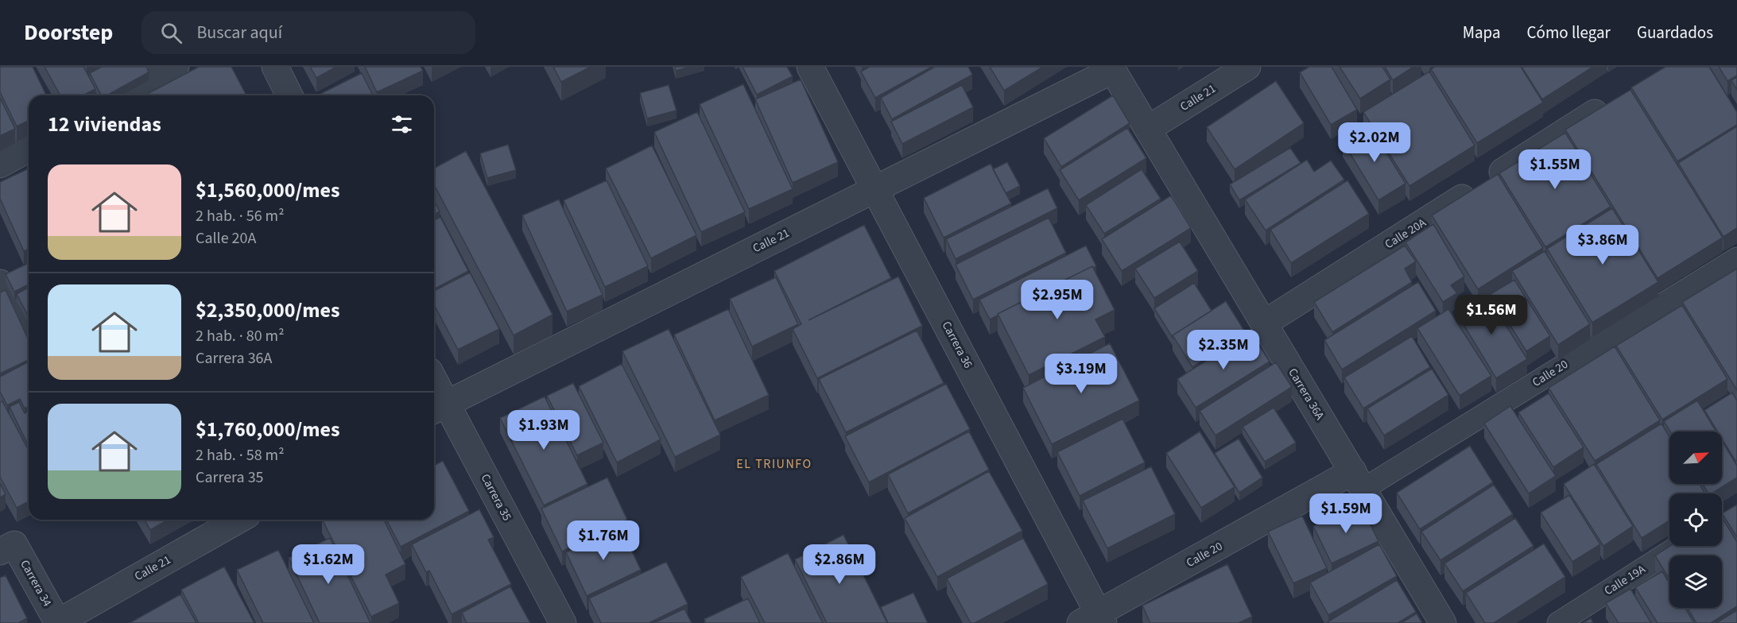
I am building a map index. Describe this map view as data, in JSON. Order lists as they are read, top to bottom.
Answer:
{
  "streets": {
    "street": [
      "Calle 21",
      "Calle 20A",
      "Carrera 36",
      "Calle 20",
      "Carrera 36A",
      "Carrera 35",
      "Carrera 34"
    ],
    "lane": ["Calle 19A"]
  },
  "crossings": [
    ["Calle 21", "Carrera 36"],
    ["Calle 21", "Carrera 36A"],
    ["Calle 21", "Carrera 35"],
    ["Calle 21", "Carrera 34"],
    ["Calle 20A", "Carrera 36A"],
    ["Carrera 36", "Calle 20"],
    ["Calle 20", "Carrera 36A"]
  ],
  "districts": ["EL TRIUNFO"],
  "north": "top right",
  "page": {
    "header": "Doorstep",
    "search": "Buscar aquí",
    "nav": ["Mapa", "Cómo llegar", "Guardados"],
    "heading": "12 viviendas",
    "price": [
      "$2.02M",
      "$1.55M",
      "$3.86M",
      "$2.95M",
      "$1.56M",
      "$2.35M",
      "$3.19M",
      "$1.93M",
      "$1.59M",
      "$1.76M",
      "$1.62M",
      "$2.86M"
    ],
    "list": [
      {
        "name": "$1,560,000/mes",
        "note": "2 hab. · 56 m² · Calle 20A"
      },
      {
        "name": "$2,350,000/mes",
        "note": "2 hab. · 80 m² · Carrera 36A"
      },
      {
        "name": "$1,760,000/mes",
        "note": "2 hab. · 58 m² · Carrera 35"
      }
    ]
  }
}
